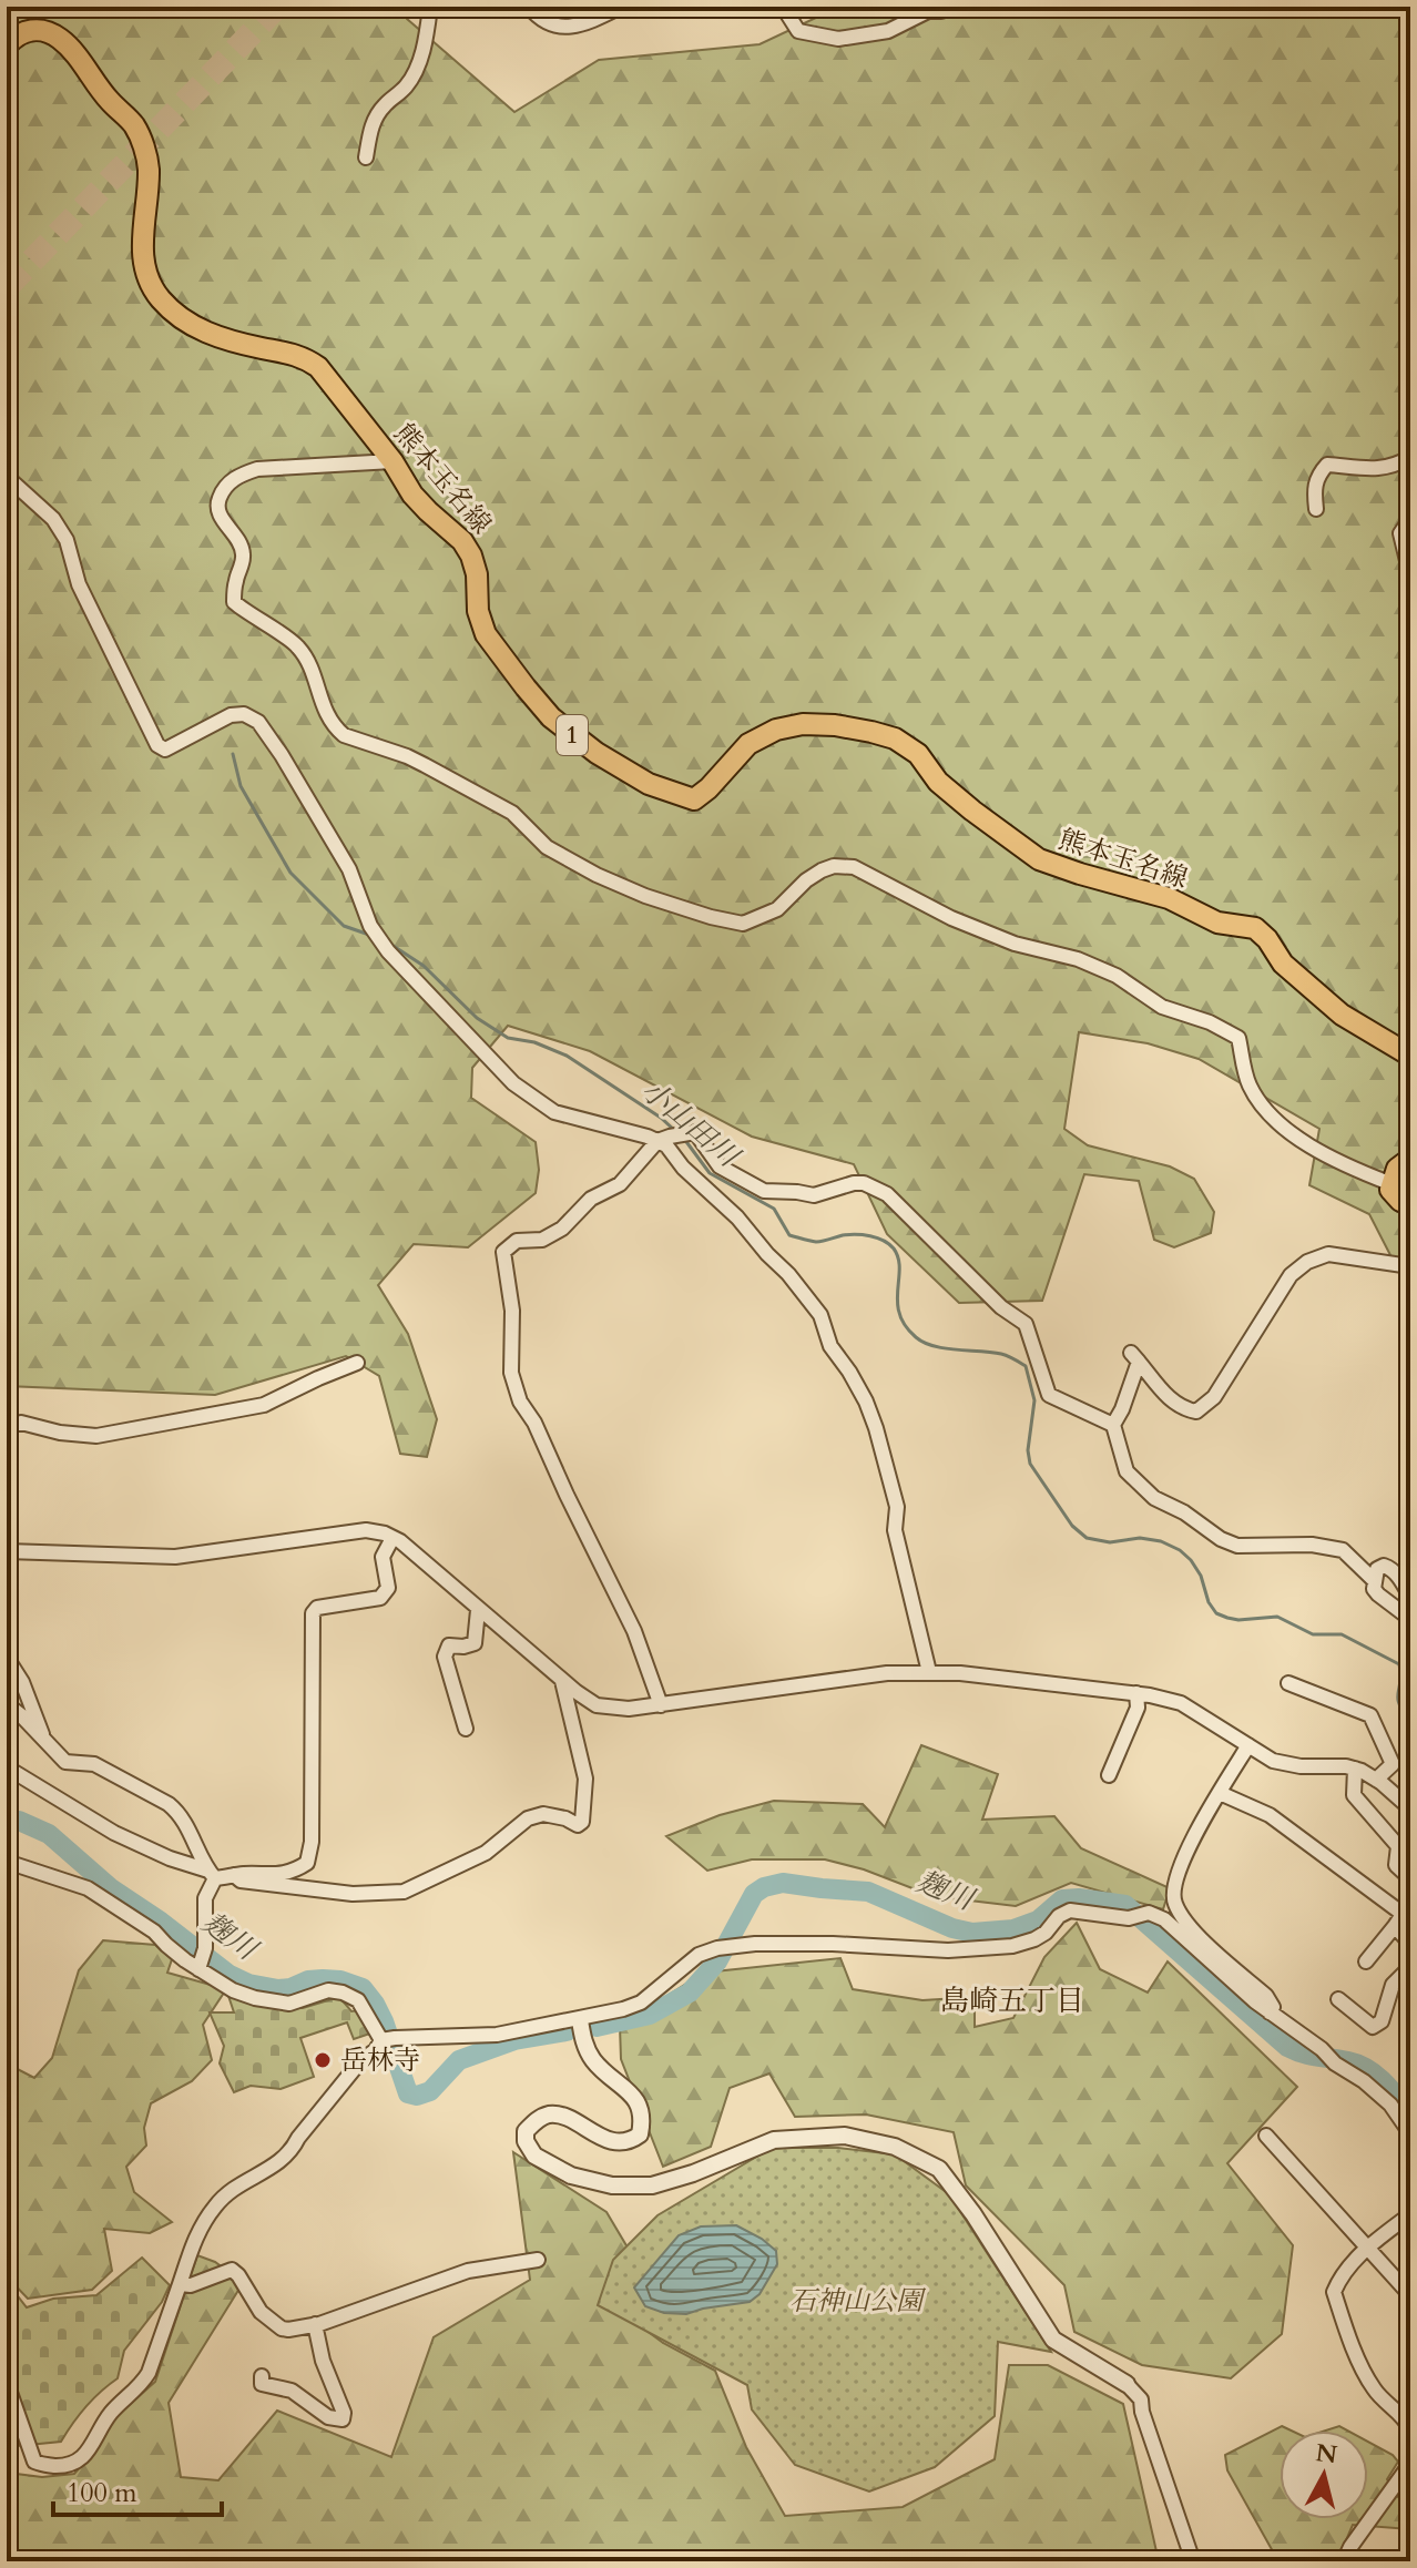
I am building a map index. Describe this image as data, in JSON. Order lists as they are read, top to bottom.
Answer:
{
  "streets": {
    "main road": ["熊本玉名線", "1"]
  },
  "districts": ["島崎五丁目"],
  "water": ["小山田川", "麹川"],
  "parks": ["石神山公園"],
  "places": ["岳林寺"],
  "scale_bar": "100 m",
  "north": "top"
}
